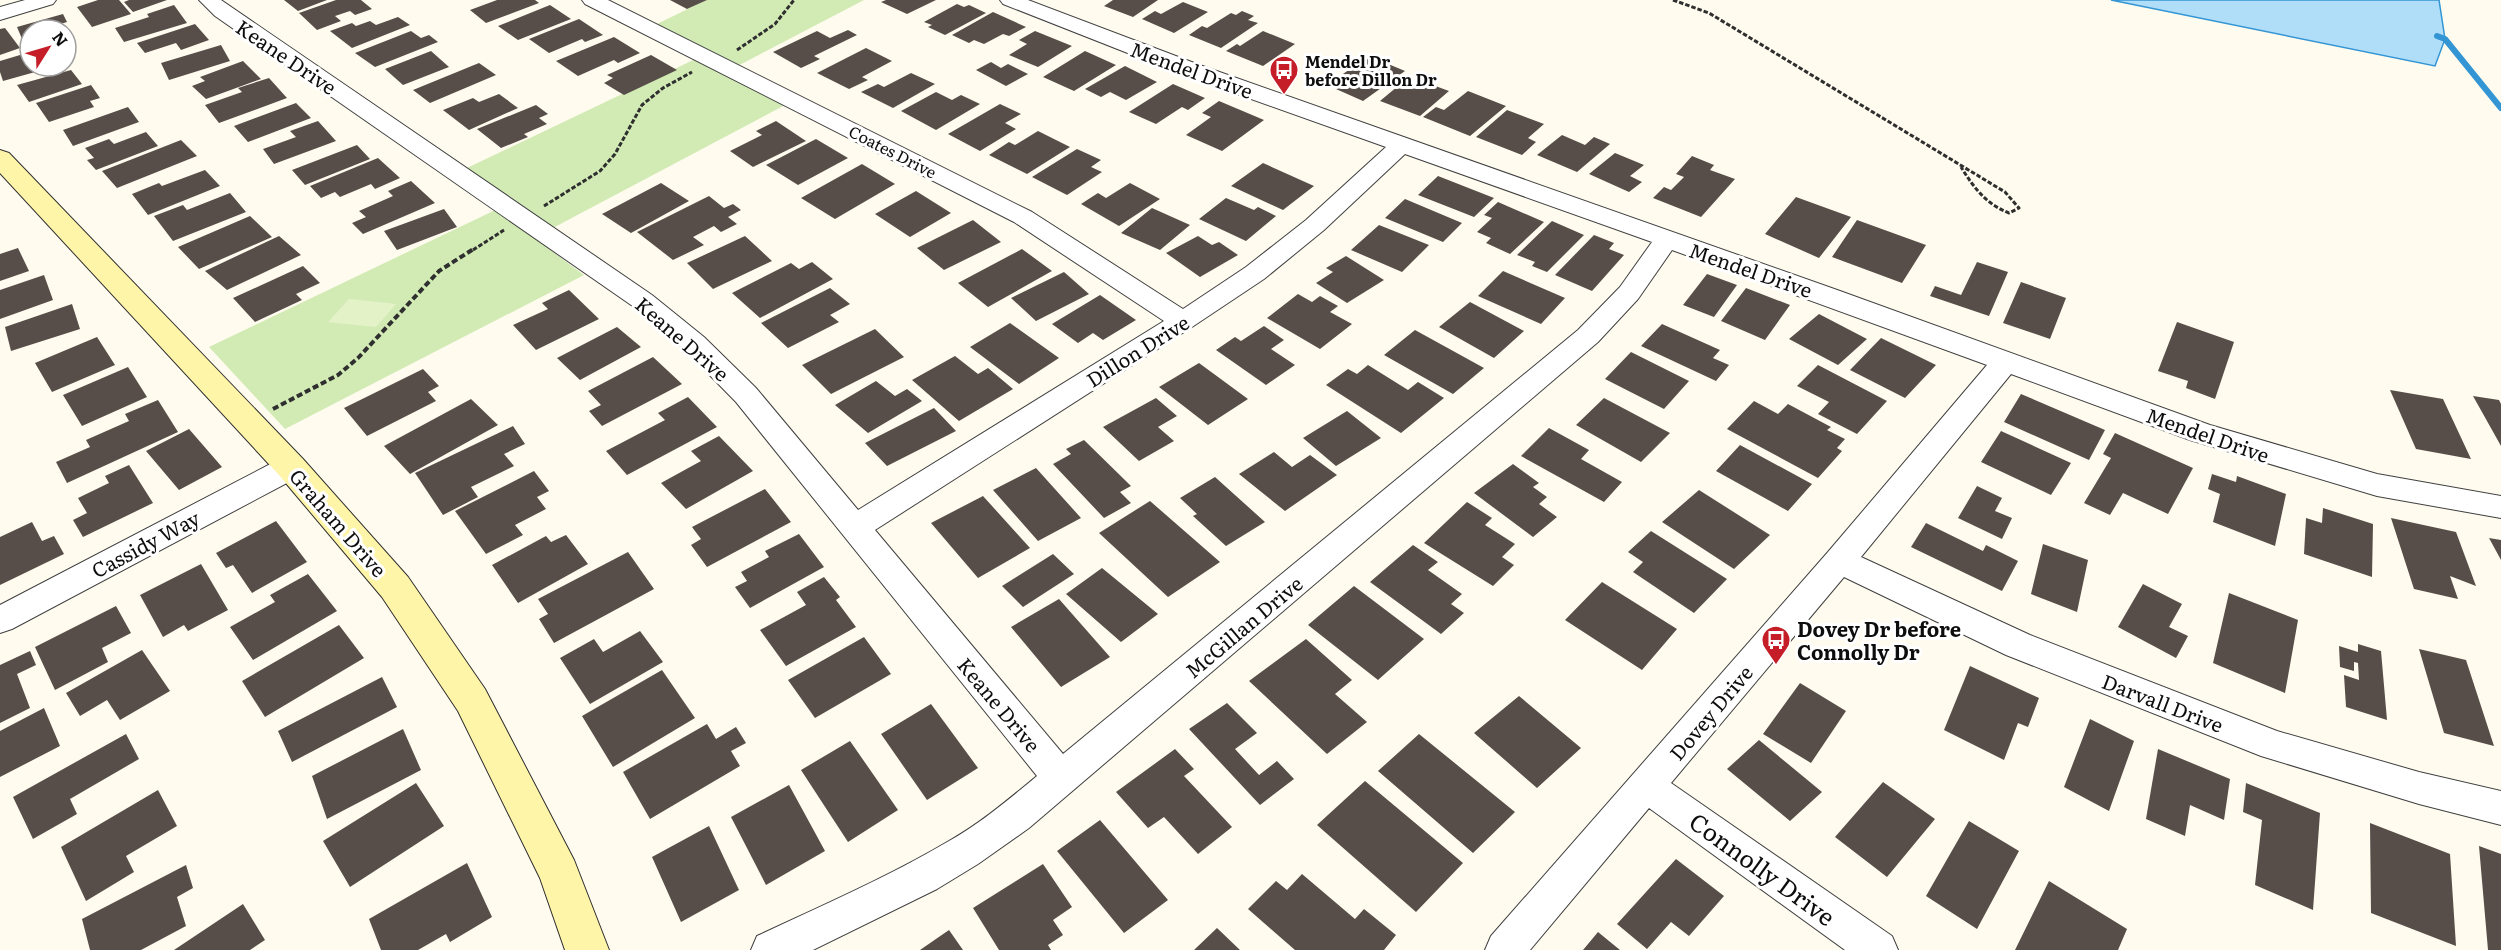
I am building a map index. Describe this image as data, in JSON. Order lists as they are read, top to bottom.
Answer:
{
  "streets": {
    "street": [
      "Keane Drive",
      "Mendel Drive",
      "Coates Drive",
      "Dillon Drive",
      "Graham Drive",
      "Cassidy Way",
      "McGillan Drive",
      "Darvall Drive",
      "Dovey Drive",
      "Connolly Drive"
    ]
  },
  "crossings": [
    ["Keane Drive", "Dillon Drive"],
    ["Keane Drive", "McGillan Drive"],
    ["Mendel Drive", "Dillon Drive"],
    ["Mendel Drive", "McGillan Drive"],
    ["Mendel Drive", "Dovey Drive"],
    ["Coates Drive", "Dillon Drive"],
    ["Graham Drive", "Cassidy Way"],
    ["Darvall Drive", "Dovey Drive"],
    ["Dovey Drive", "Connolly Drive"]
  ],
  "places": {
    "bus stop": ["Mendel Dr before Dillon Dr", "Dovey Dr before Connolly Dr"]
  },
  "north": "top right"
}
